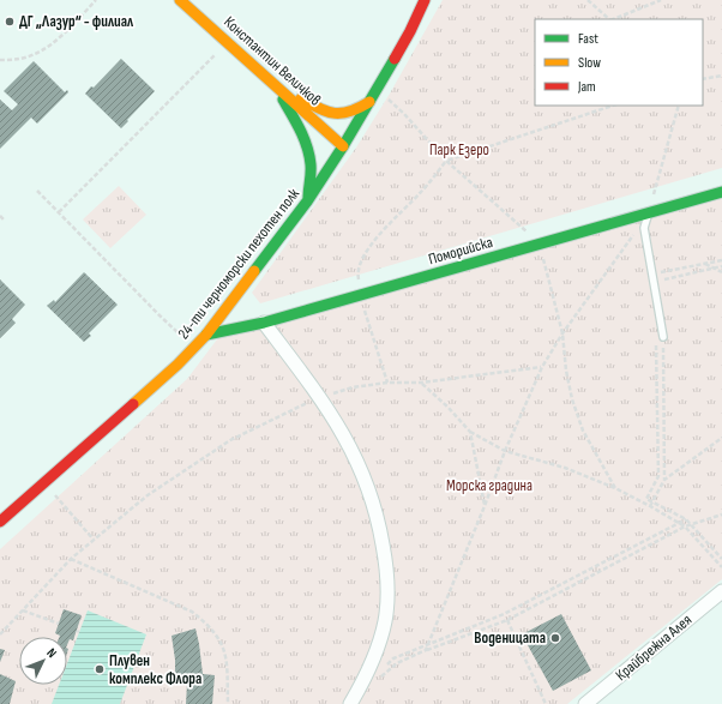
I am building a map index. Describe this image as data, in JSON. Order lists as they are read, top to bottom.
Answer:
{
  "streets": {
    "main road": ["Константин Величков", "Поморийска", "24-ти черноморски пехотен полк"],
    "street": ["Крайбрежна Алея"]
  },
  "crossings": [
    ["Константин Величков", "24-ти черноморски пехотен полк"],
    ["Поморийска", "24-ти черноморски пехотен полк"]
  ],
  "parks": ["Парк Езеро", "Морска градина"],
  "places": ["ДГ „Лазур“ - филиал", "Воденицата", "Плувен комплекс Флора"],
  "legend": ["Fast", "Slow", "Jam"],
  "north": "top right"
}
